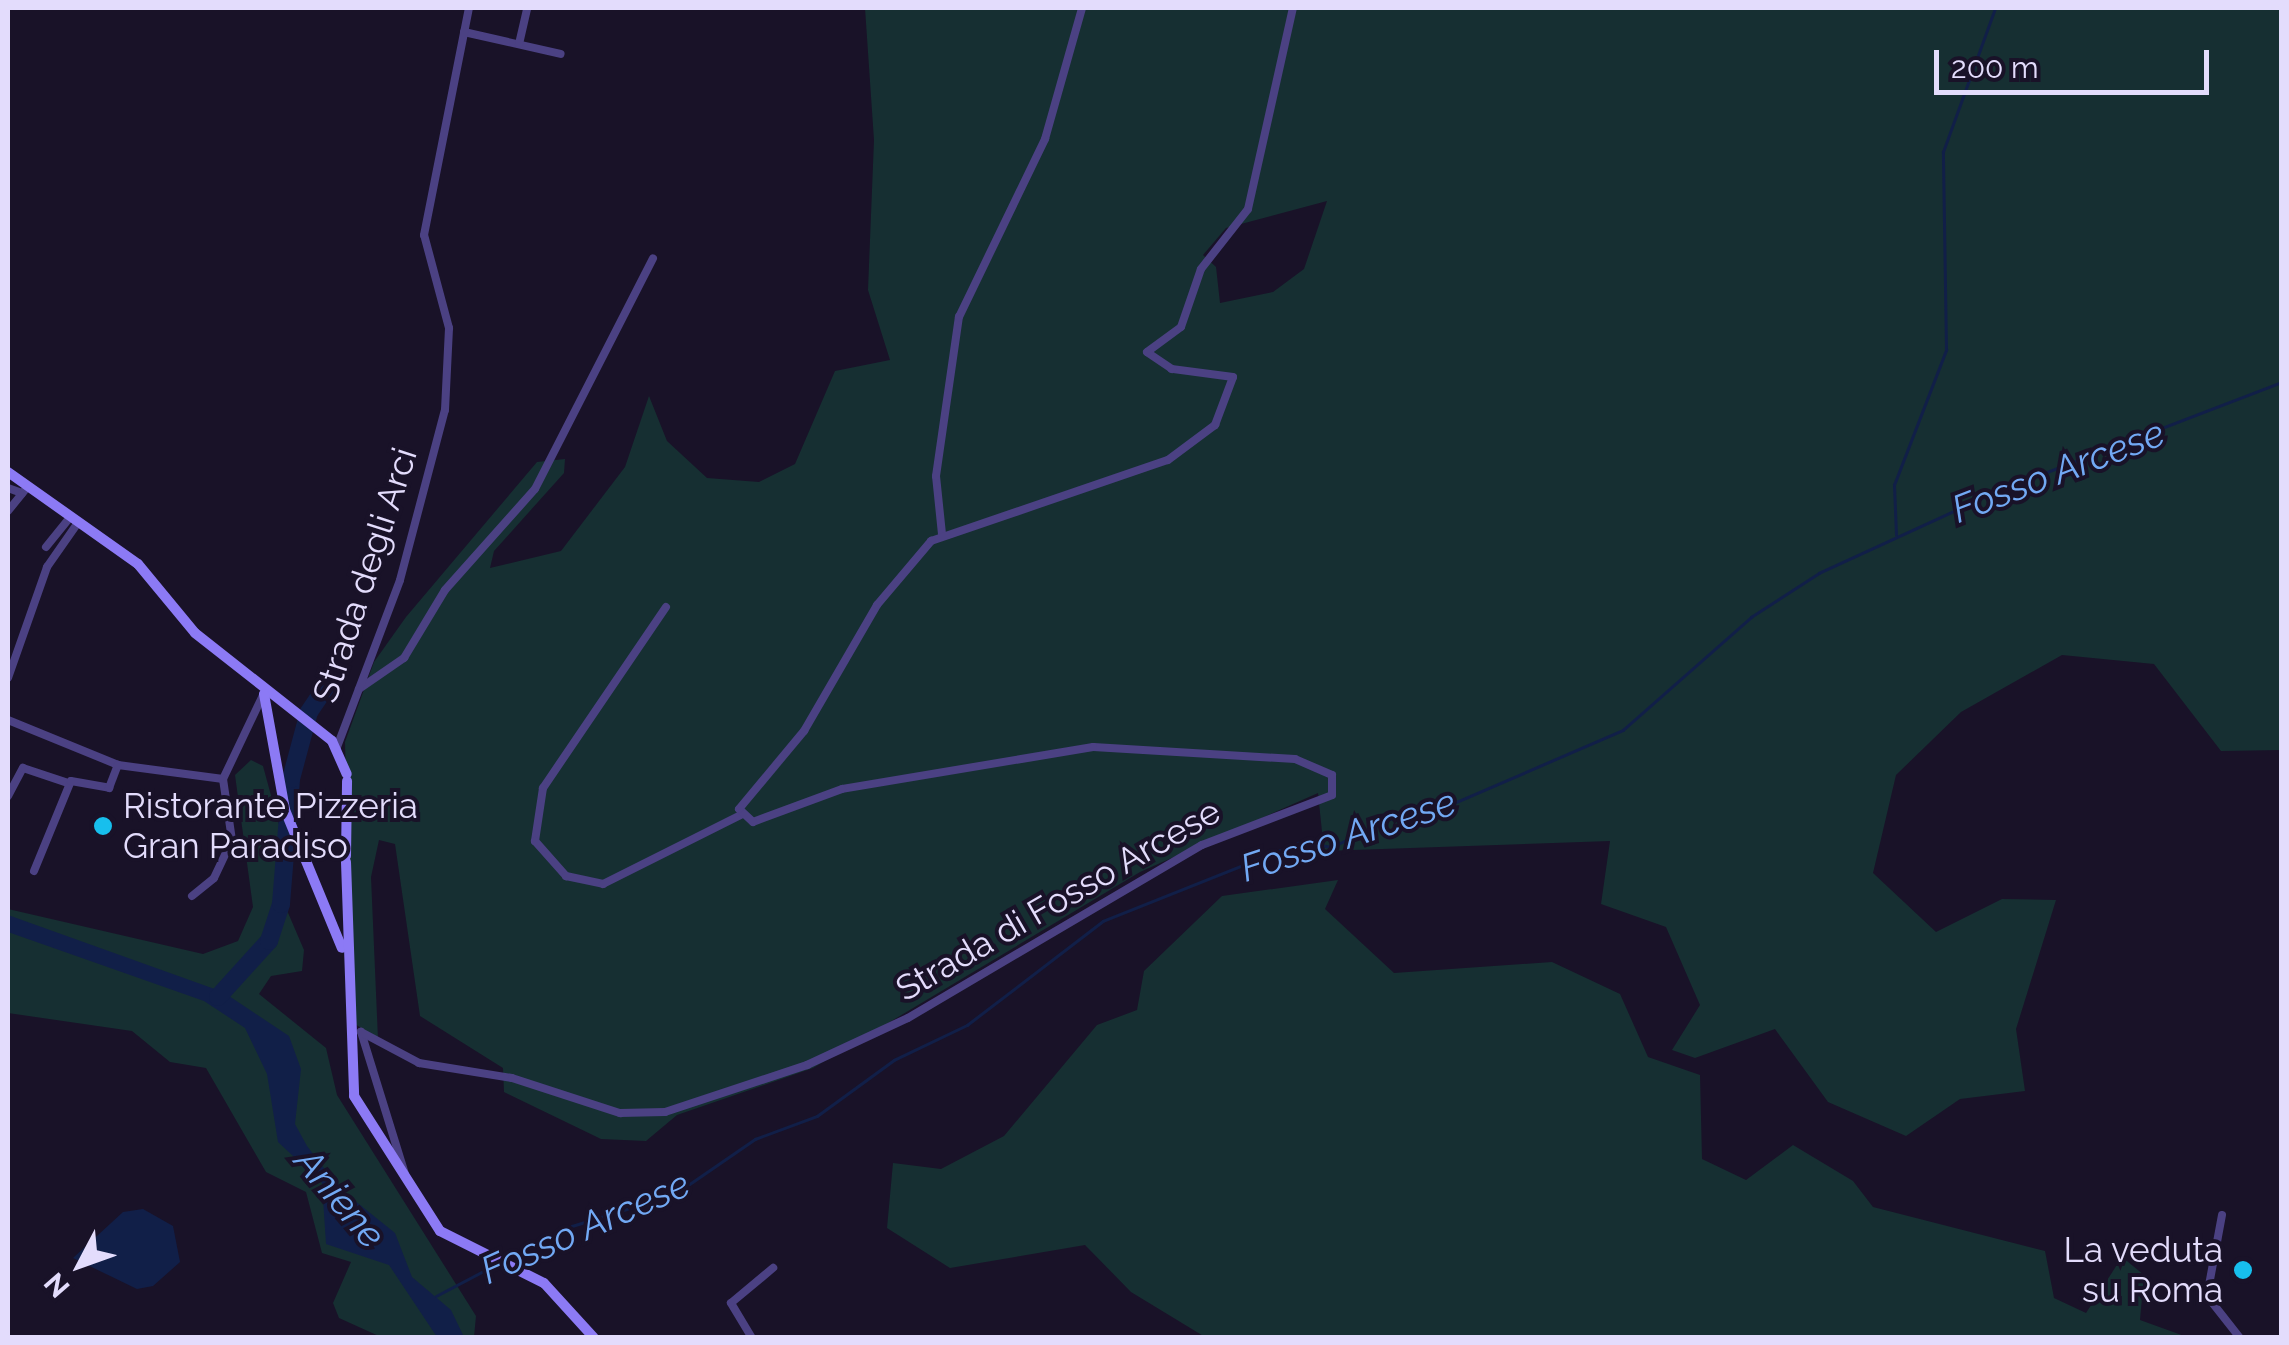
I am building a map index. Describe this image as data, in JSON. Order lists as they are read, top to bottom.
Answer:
{
  "streets": {
    "street": ["Strada degli Arci", "Strada di Fosso Arcese"]
  },
  "water": ["Fosso Arcese", "Aniene"],
  "places": ["Ristorante Pizzeria Gran Paradiso", "La veduta su Roma"],
  "scale_bar": "200 m",
  "north": "bottom left"
}
